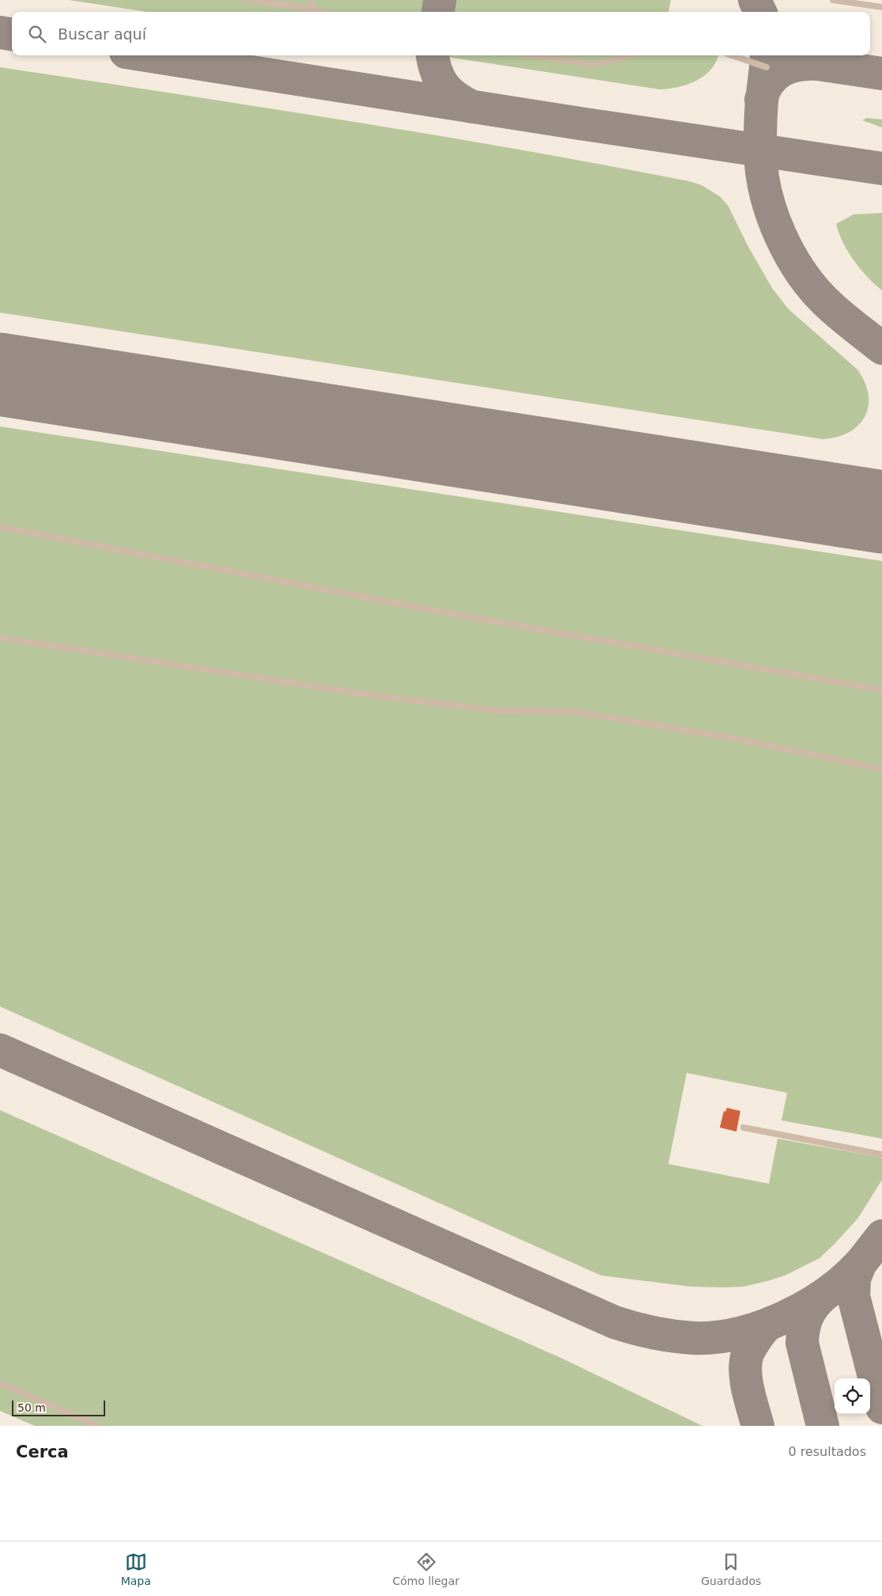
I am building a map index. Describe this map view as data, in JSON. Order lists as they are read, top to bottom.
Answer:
{
  "scale_bar": "50 m",
  "page": {
    "search": "Buscar aquí",
    "scale": "50 m",
    "heading": ["Cerca", "0 resultados"],
    "nav": ["Mapa", "Cómo llegar", "Guardados"]
  }
}
